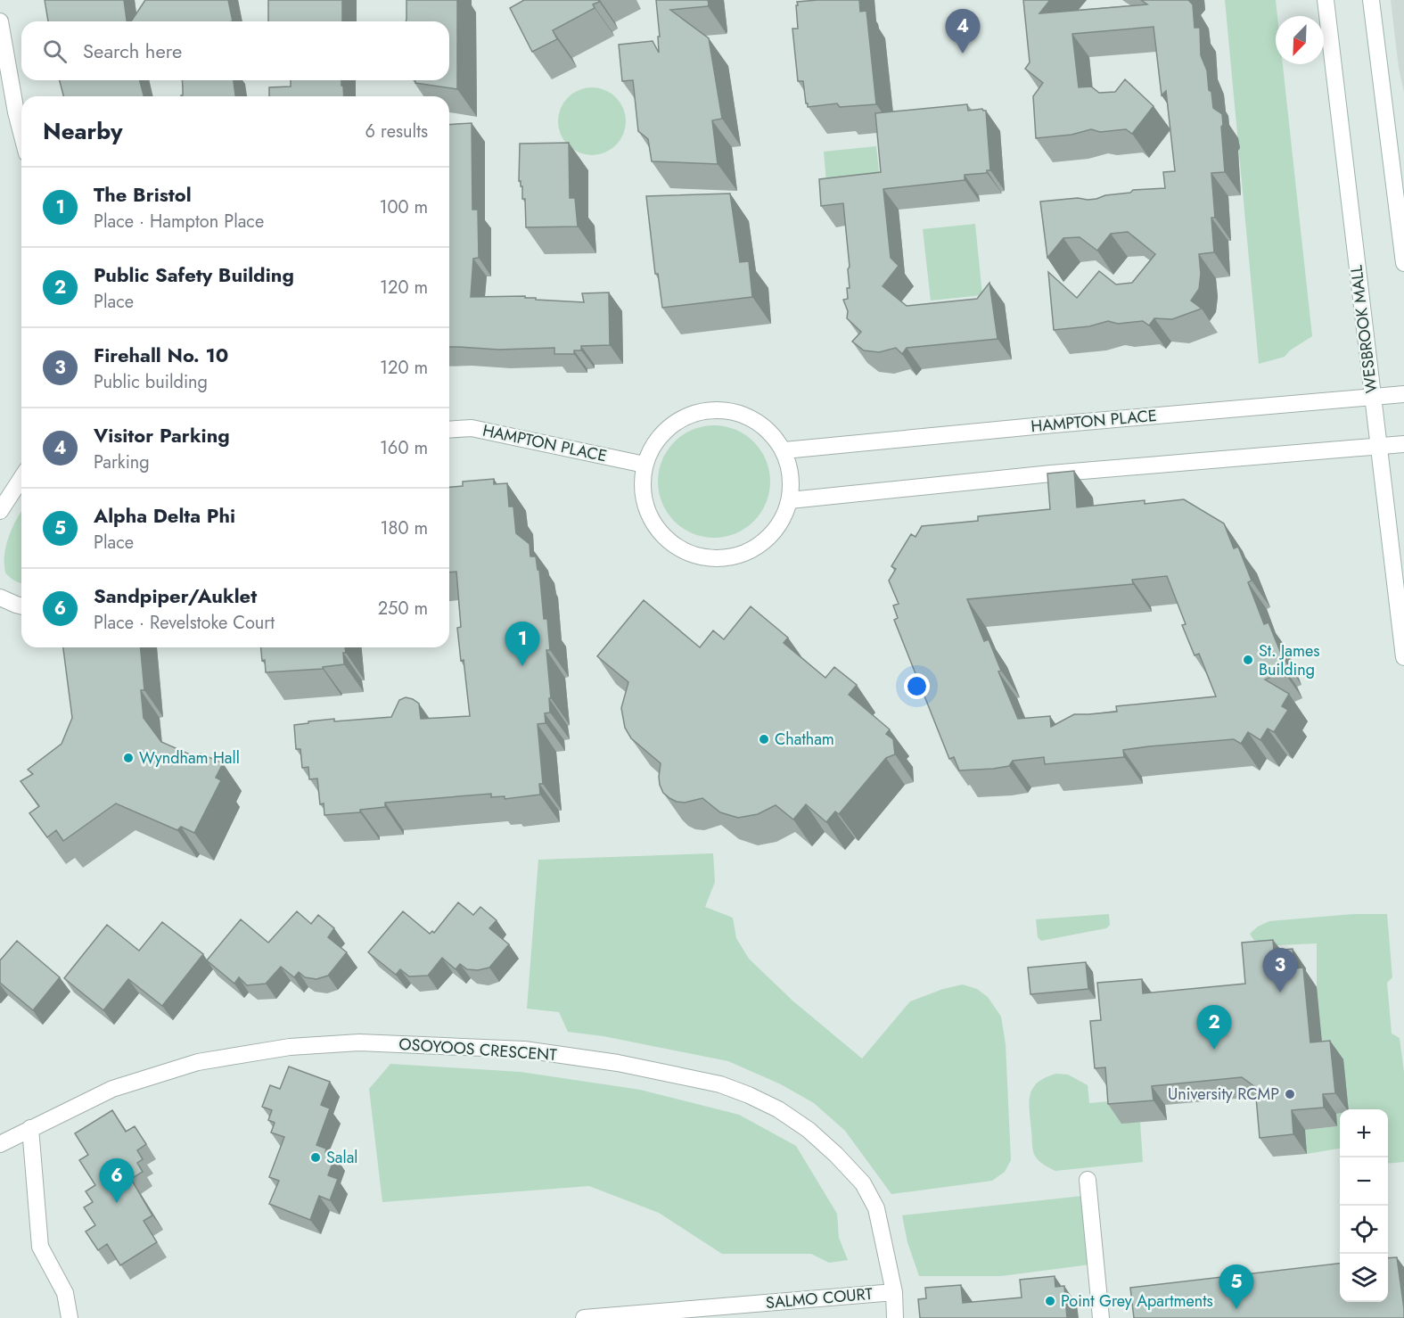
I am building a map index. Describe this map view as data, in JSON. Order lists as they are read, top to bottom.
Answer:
{
  "streets": {
    "street": [
      "WESBROOK MALL",
      "HAMPTON PLACE",
      "OSOYOOS CRESCENT",
      "SALMO COURT"
    ]
  },
  "crossings": [
    ["WESBROOK MALL", "HAMPTON PLACE"],
    ["OSOYOOS CRESCENT", "SALMO COURT"]
  ],
  "places": [
    "St. James Building",
    "Chatham",
    "Wyndham Hall",
    "University RCMP",
    "Salal",
    "Point Grey Apartments"
  ],
  "north": "bottom left",
  "page": {
    "pins": [
      "4",
      "1",
      "3",
      "2",
      "6",
      "5"
    ],
    "search": "Search here",
    "heading": ["Nearby", "6 results"],
    "list": [
      {
        "mark": "1",
        "name": "The Bristol",
        "note": "Place · Hampton Place",
        "value": "100 m"
      },
      {
        "mark": "2",
        "name": "Public Safety Building",
        "note": "Place",
        "value": "120 m"
      },
      {
        "mark": "3",
        "name": "Firehall No. 10",
        "note": "Public building",
        "value": "120 m"
      },
      {
        "mark": "4",
        "name": "Visitor Parking",
        "note": "Parking",
        "value": "160 m"
      },
      {
        "mark": "5",
        "name": "Alpha Delta Phi",
        "note": "Place",
        "value": "180 m"
      },
      {
        "mark": "6",
        "name": "Sandpiper/Auklet",
        "note": "Place · Revelstoke Court",
        "value": "250 m"
      }
    ],
    "map_buttons": ["+", "−"]
  }
}
